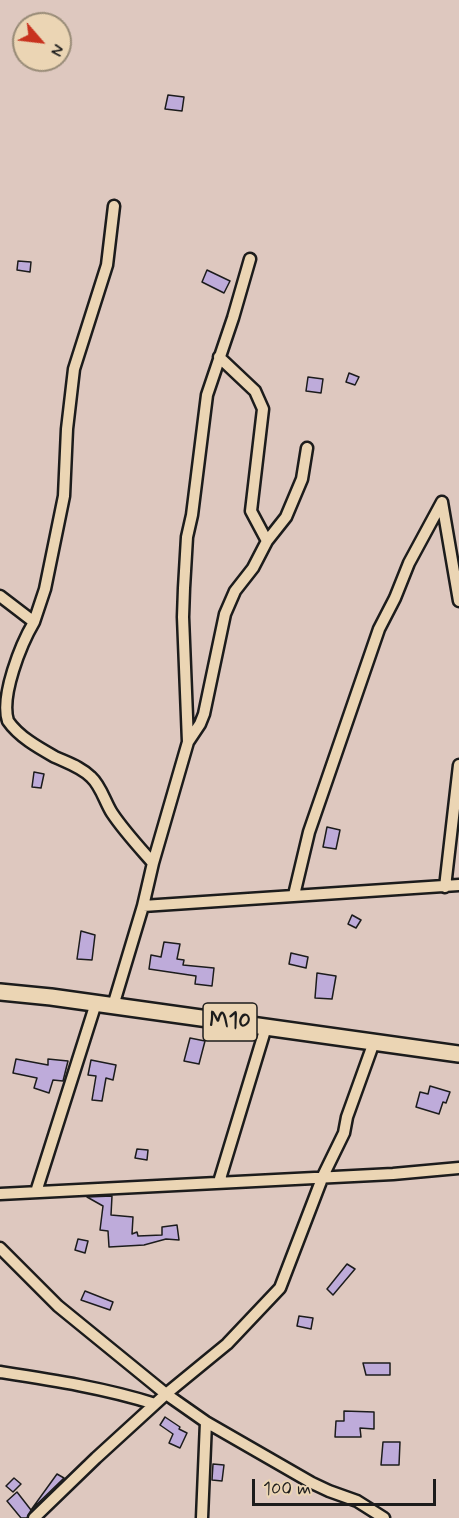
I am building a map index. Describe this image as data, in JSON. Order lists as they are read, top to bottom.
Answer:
{
  "streets": {
    "main road": ["M10"]
  },
  "scale_bar": "100 m",
  "north": "bottom right"
}
